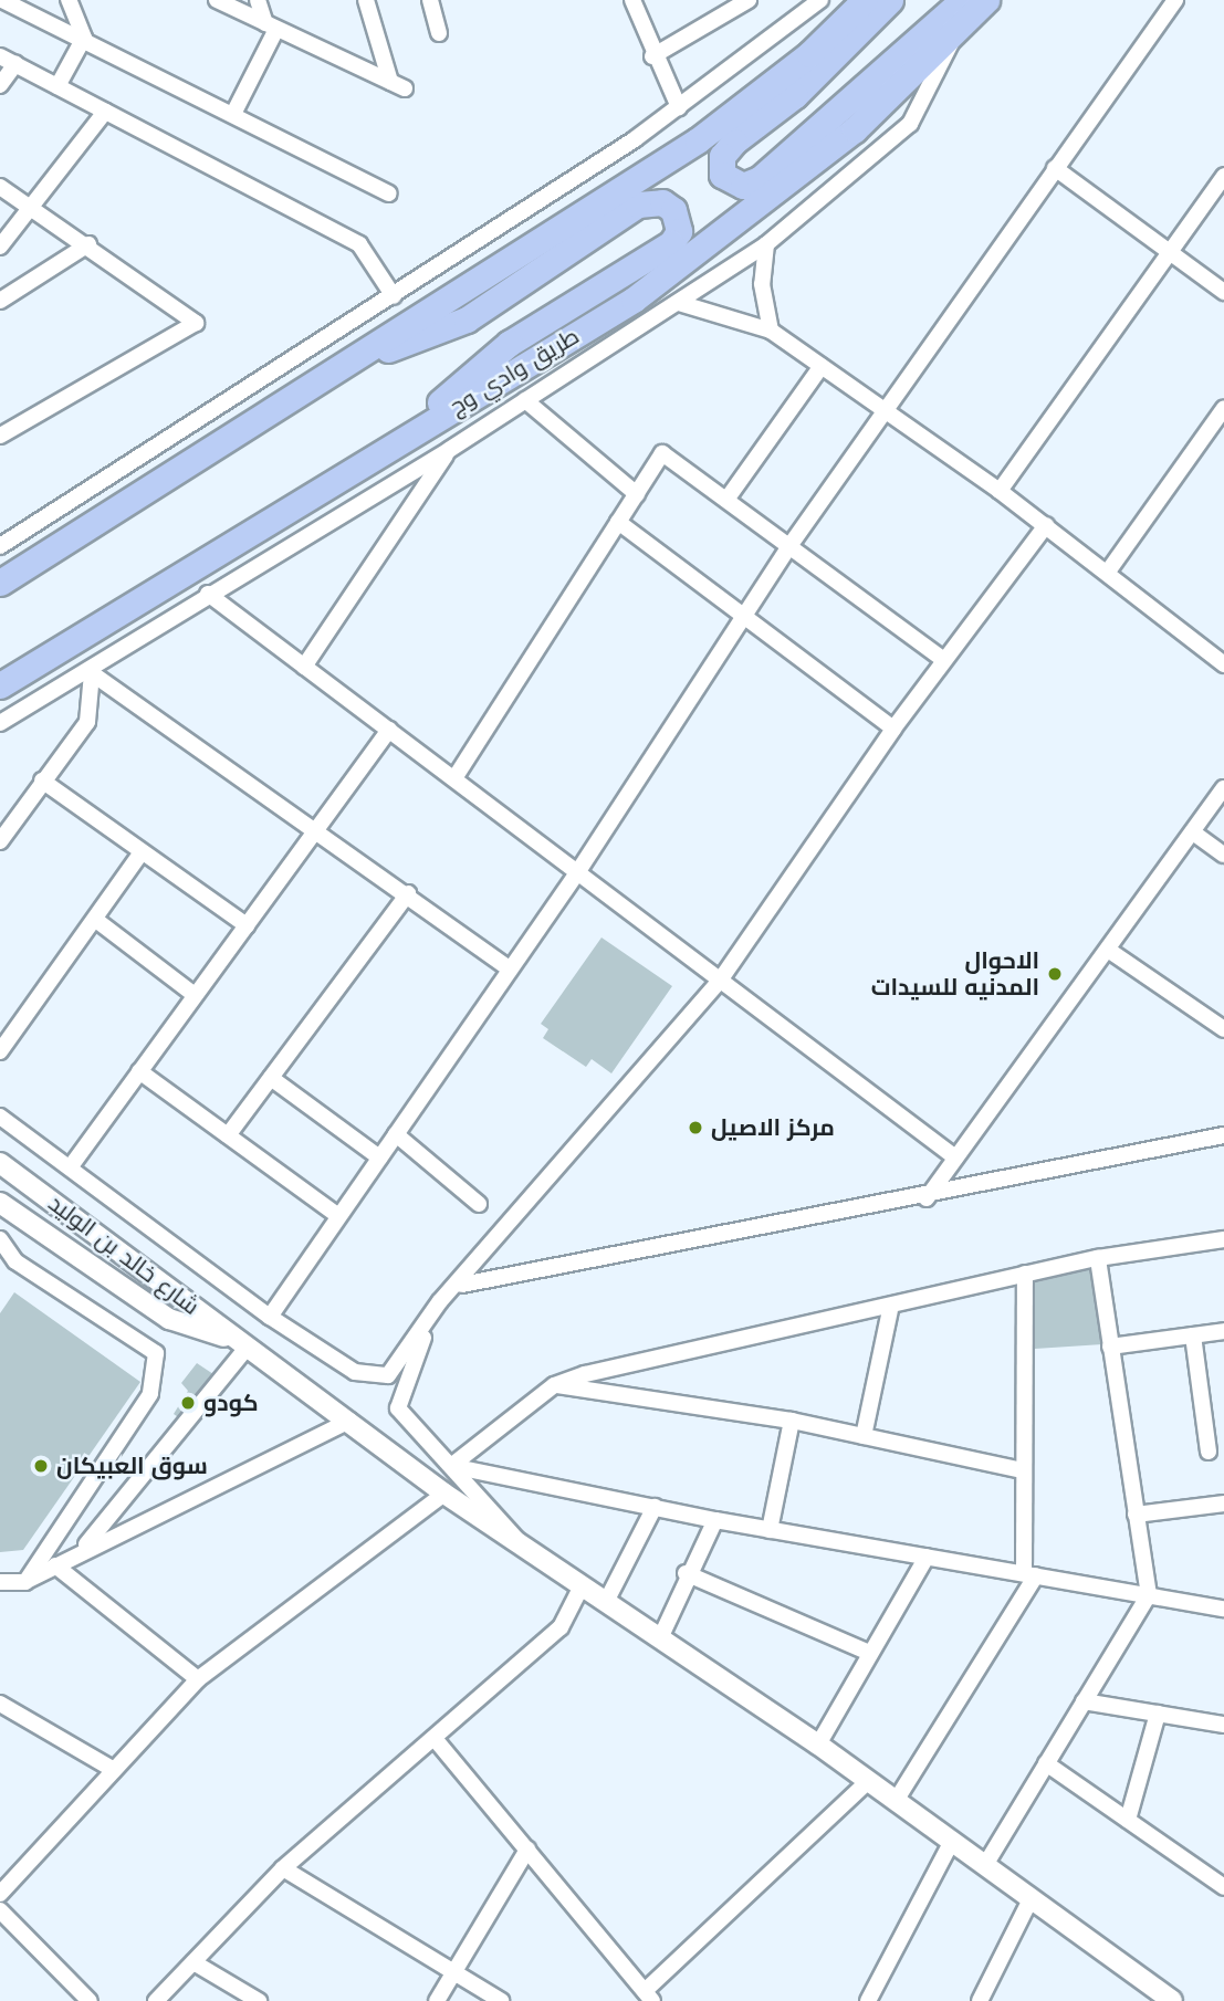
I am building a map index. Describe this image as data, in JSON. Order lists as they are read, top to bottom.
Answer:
{
  "streets": {
    "main road": ["طريق وادي وج"],
    "street": ["شارع خالد بن الوليد"]
  },
  "places": [
    "الاحوال المدنيه للسيدات",
    "مركز الاصيل",
    "كودو",
    "سوق العبيكان"
  ]
}
